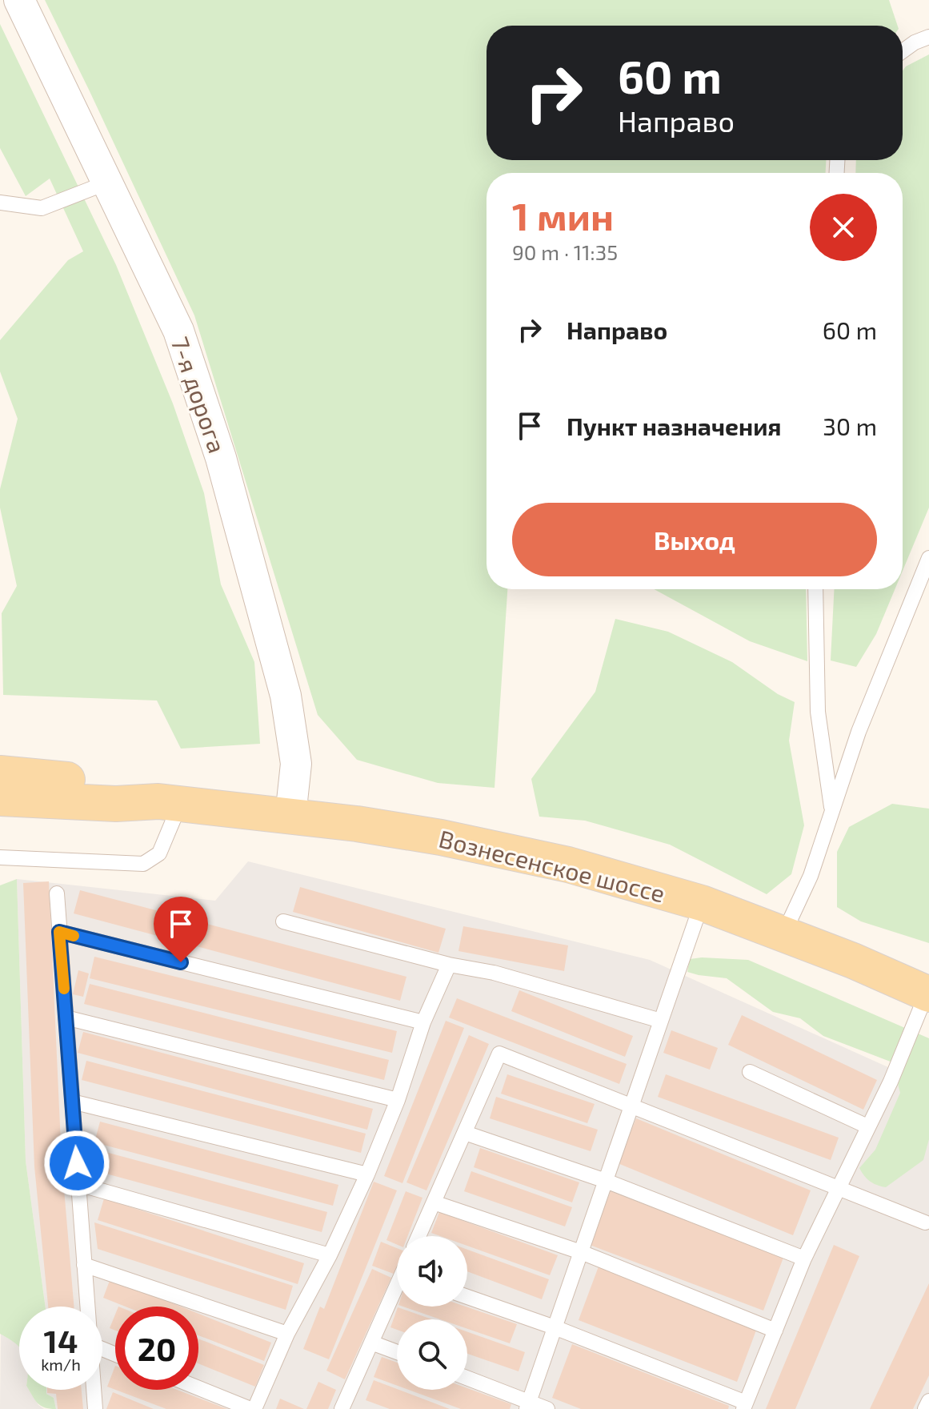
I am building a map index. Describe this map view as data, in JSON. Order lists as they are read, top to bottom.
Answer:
{
  "streets": {
    "main road": ["Вознесенское шоссе"],
    "street": ["7-я дорога"]
  },
  "crossings": [
    ["7-я дорога", "Вознесенское шоссе"]
  ],
  "page": {
    "turn": ["60 m", "Направо"],
    "heading": ["1 мин", "90 m · 11:35"],
    "list": [
      {
        "name": "Направо",
        "value": "60 m"
      },
      {
        "name": "Пункт назначения",
        "value": "30 m"
      }
    ],
    "buttons": "Выход",
    "speed": "14 km/h",
    "limit": "20"
  }
}
